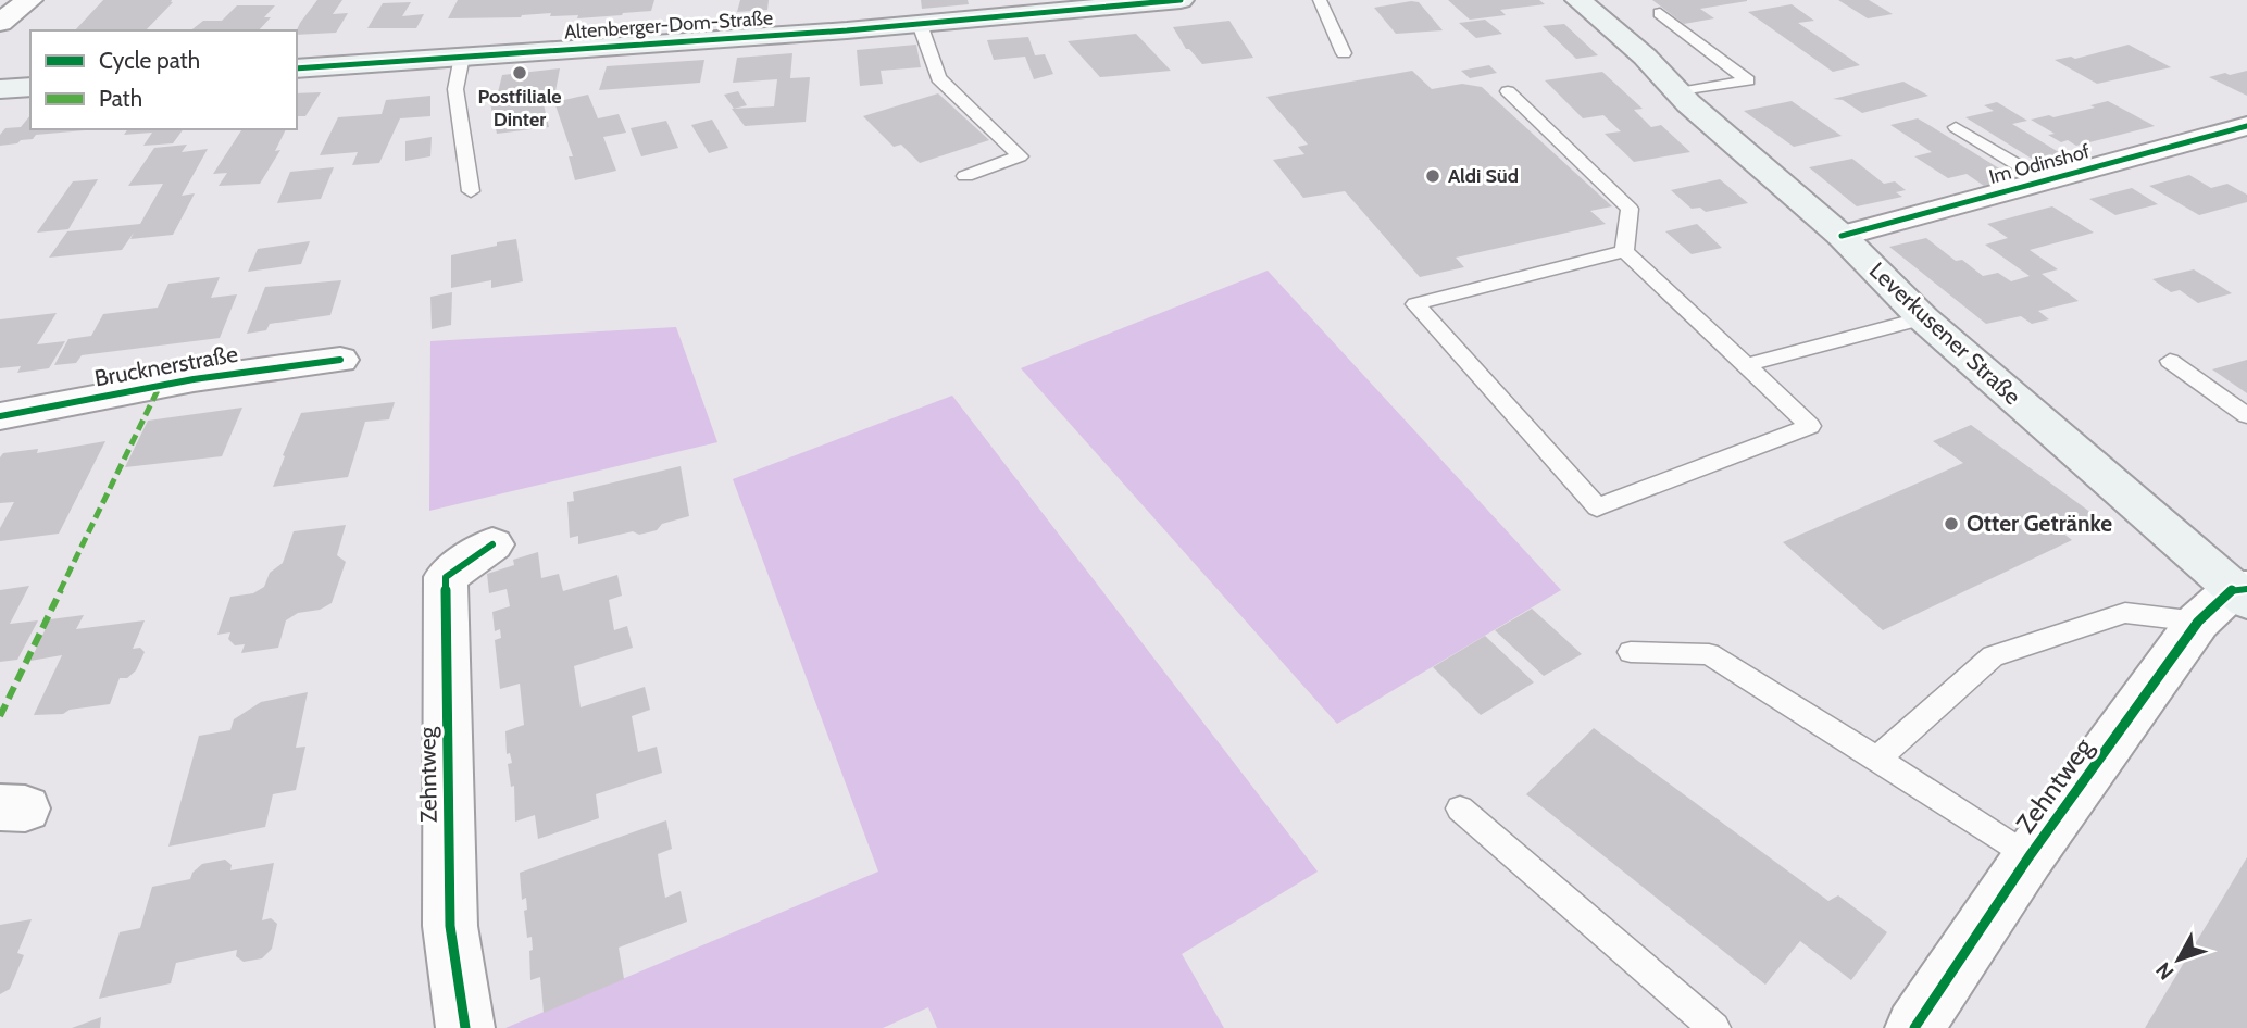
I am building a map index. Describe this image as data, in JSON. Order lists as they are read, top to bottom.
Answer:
{
  "streets": {
    "main road": ["Altenberger-Dom-Straße", "Leverkusener Straße"],
    "street": ["Im Odinshof", "Brucknerstraße", "Zehntweg"]
  },
  "crossings": [
    ["Im Odinshof", "Leverkusener Straße"],
    ["Leverkusener Straße", "Zehntweg"]
  ],
  "places": ["Postfiliale Dinter", "Aldi Süd", "Otter Getränke"],
  "legend": ["Cycle path", "Path"],
  "north": "bottom left"
}
